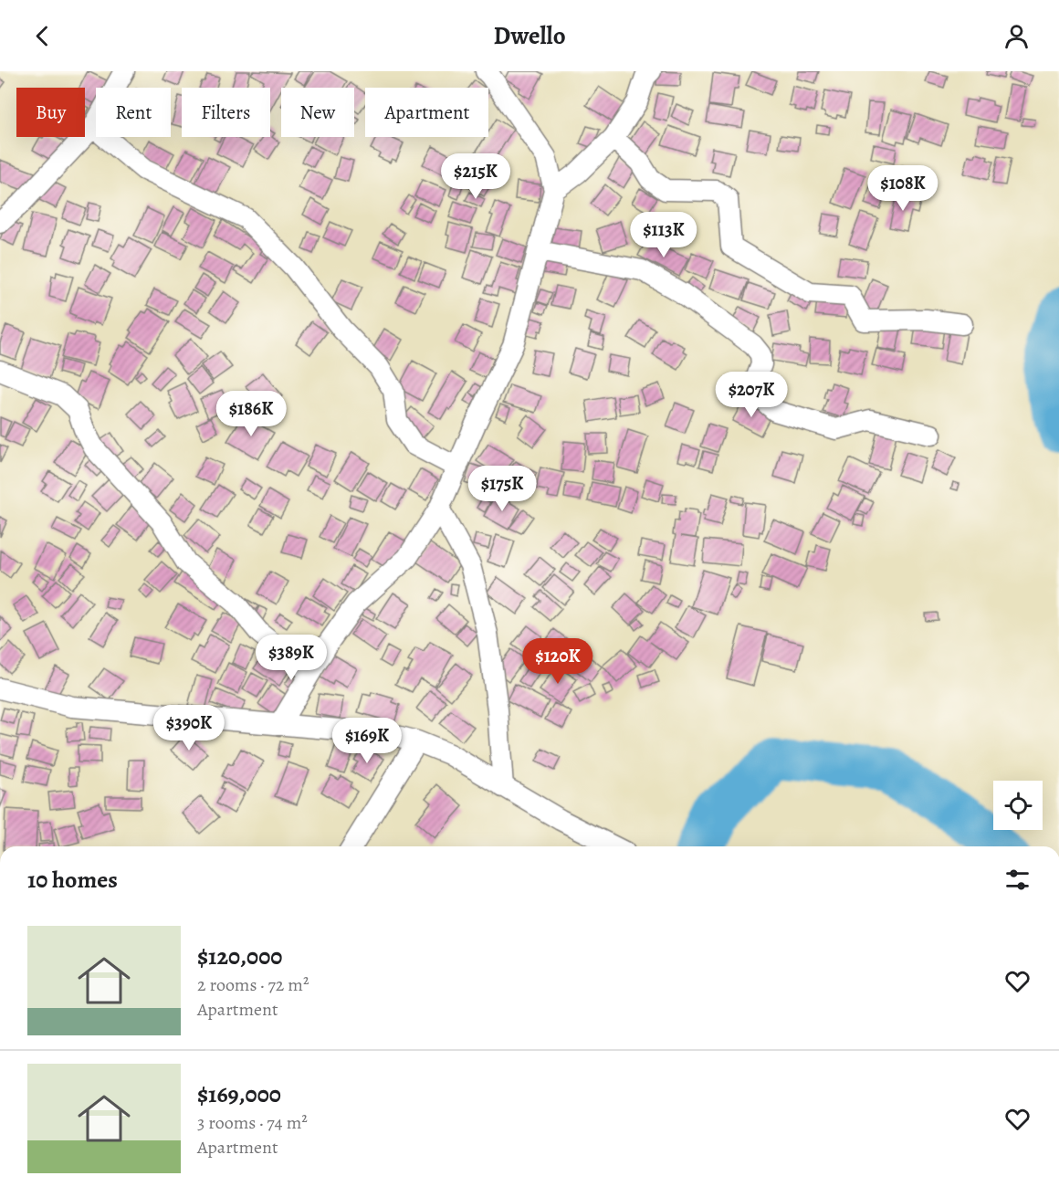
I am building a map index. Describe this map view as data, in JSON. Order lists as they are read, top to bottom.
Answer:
{
  "page": {
    "header": "Dwello",
    "chip": [
      "Buy",
      "Rent",
      "Filters",
      "New",
      "Apartment"
    ],
    "price": [
      "$215K",
      "$108K",
      "$113K",
      "$207K",
      "$186K",
      "$175K",
      "$389K",
      "$120K",
      "$390K",
      "$169K"
    ],
    "heading": "10 homes",
    "list": [
      {
        "name": "$120,000",
        "note": "2 rooms · 72 m² · Apartment"
      },
      {
        "name": "$169,000",
        "note": "3 rooms · 74 m² · Apartment"
      }
    ]
  }
}
